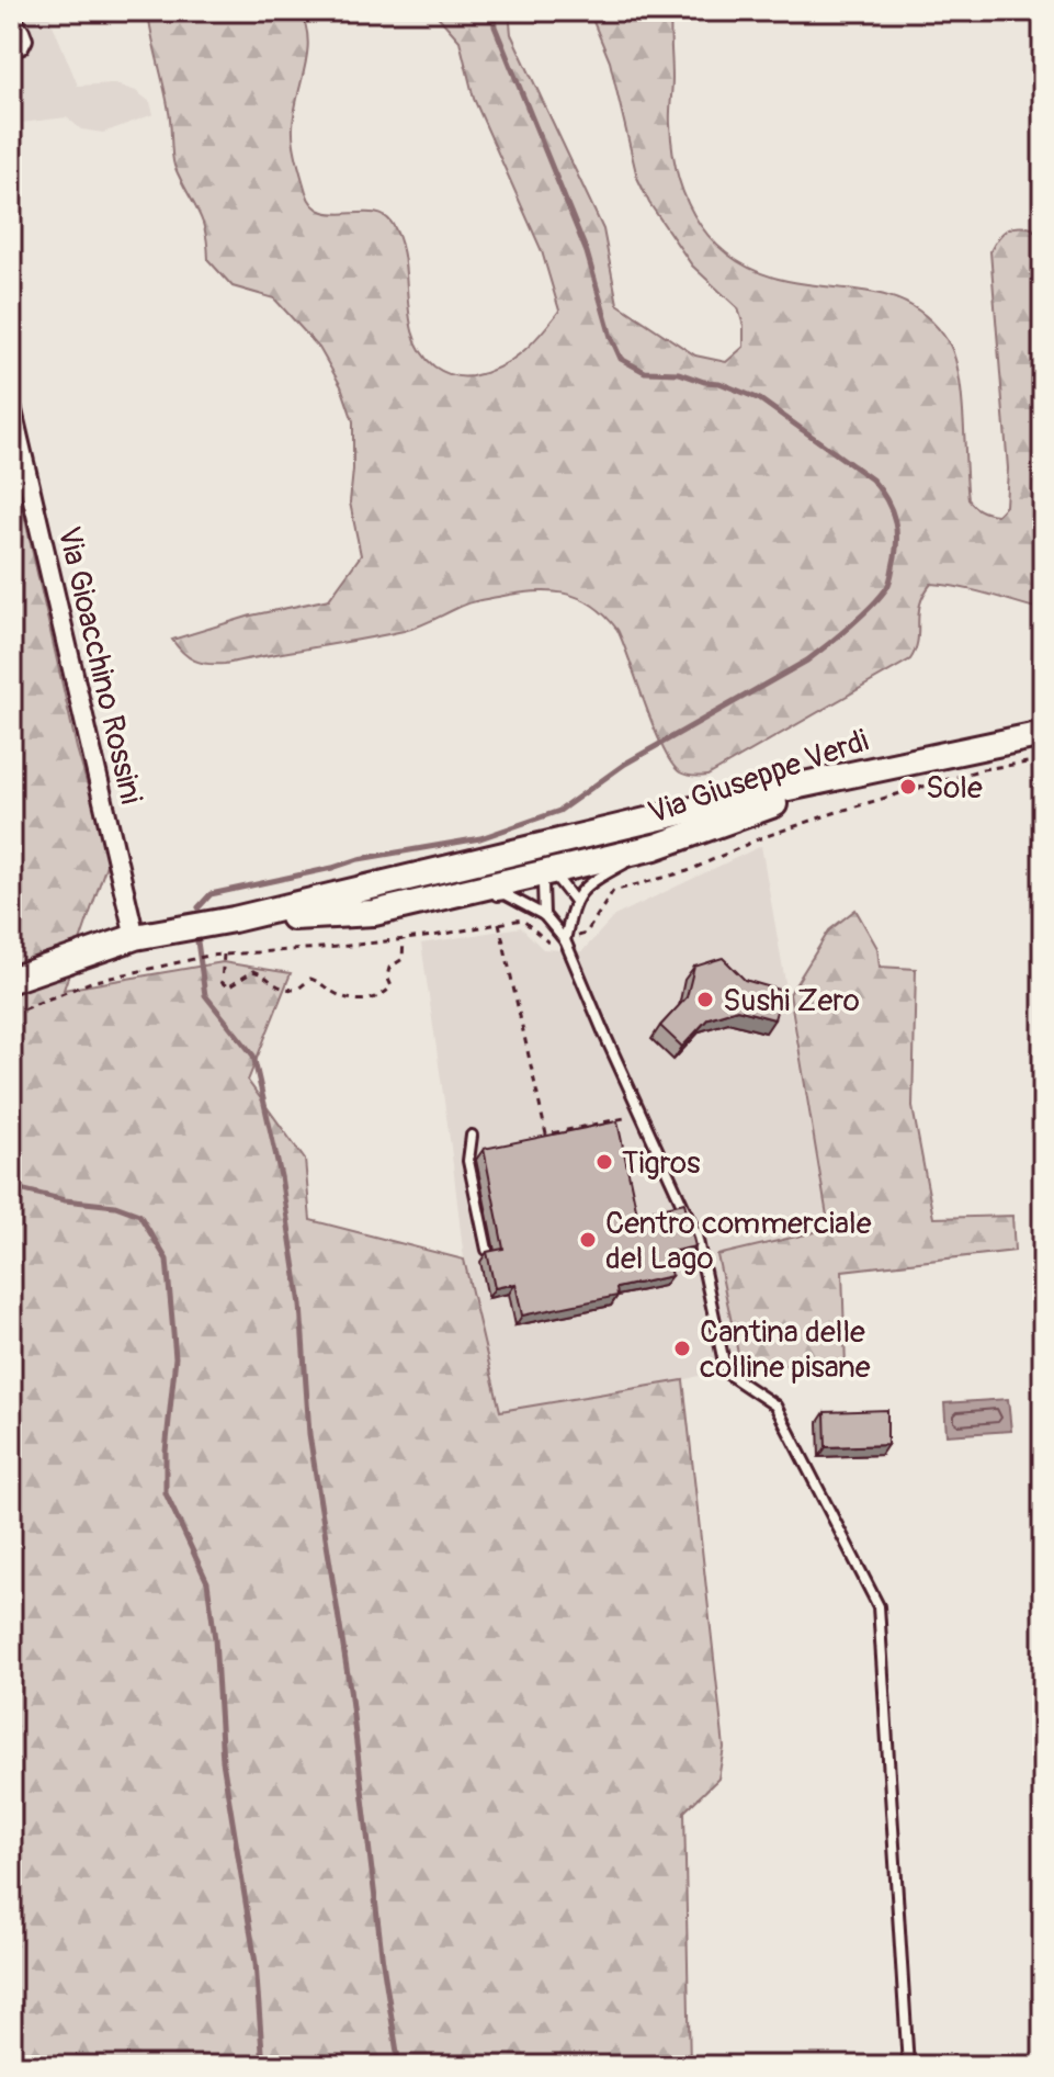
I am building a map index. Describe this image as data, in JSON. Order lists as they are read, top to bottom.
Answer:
{
  "streets": {
    "main road": ["Via Giuseppe Verdi"],
    "street": ["Via Gioacchino Rossini"]
  },
  "crossings": [
    ["Via Gioacchino Rossini", "Via Giuseppe Verdi"]
  ],
  "places": [
    "Sole",
    "Sushi Zero",
    "Tigros",
    "Centro commerciale del Lago",
    "Cantina delle colline pisane"
  ]
}
